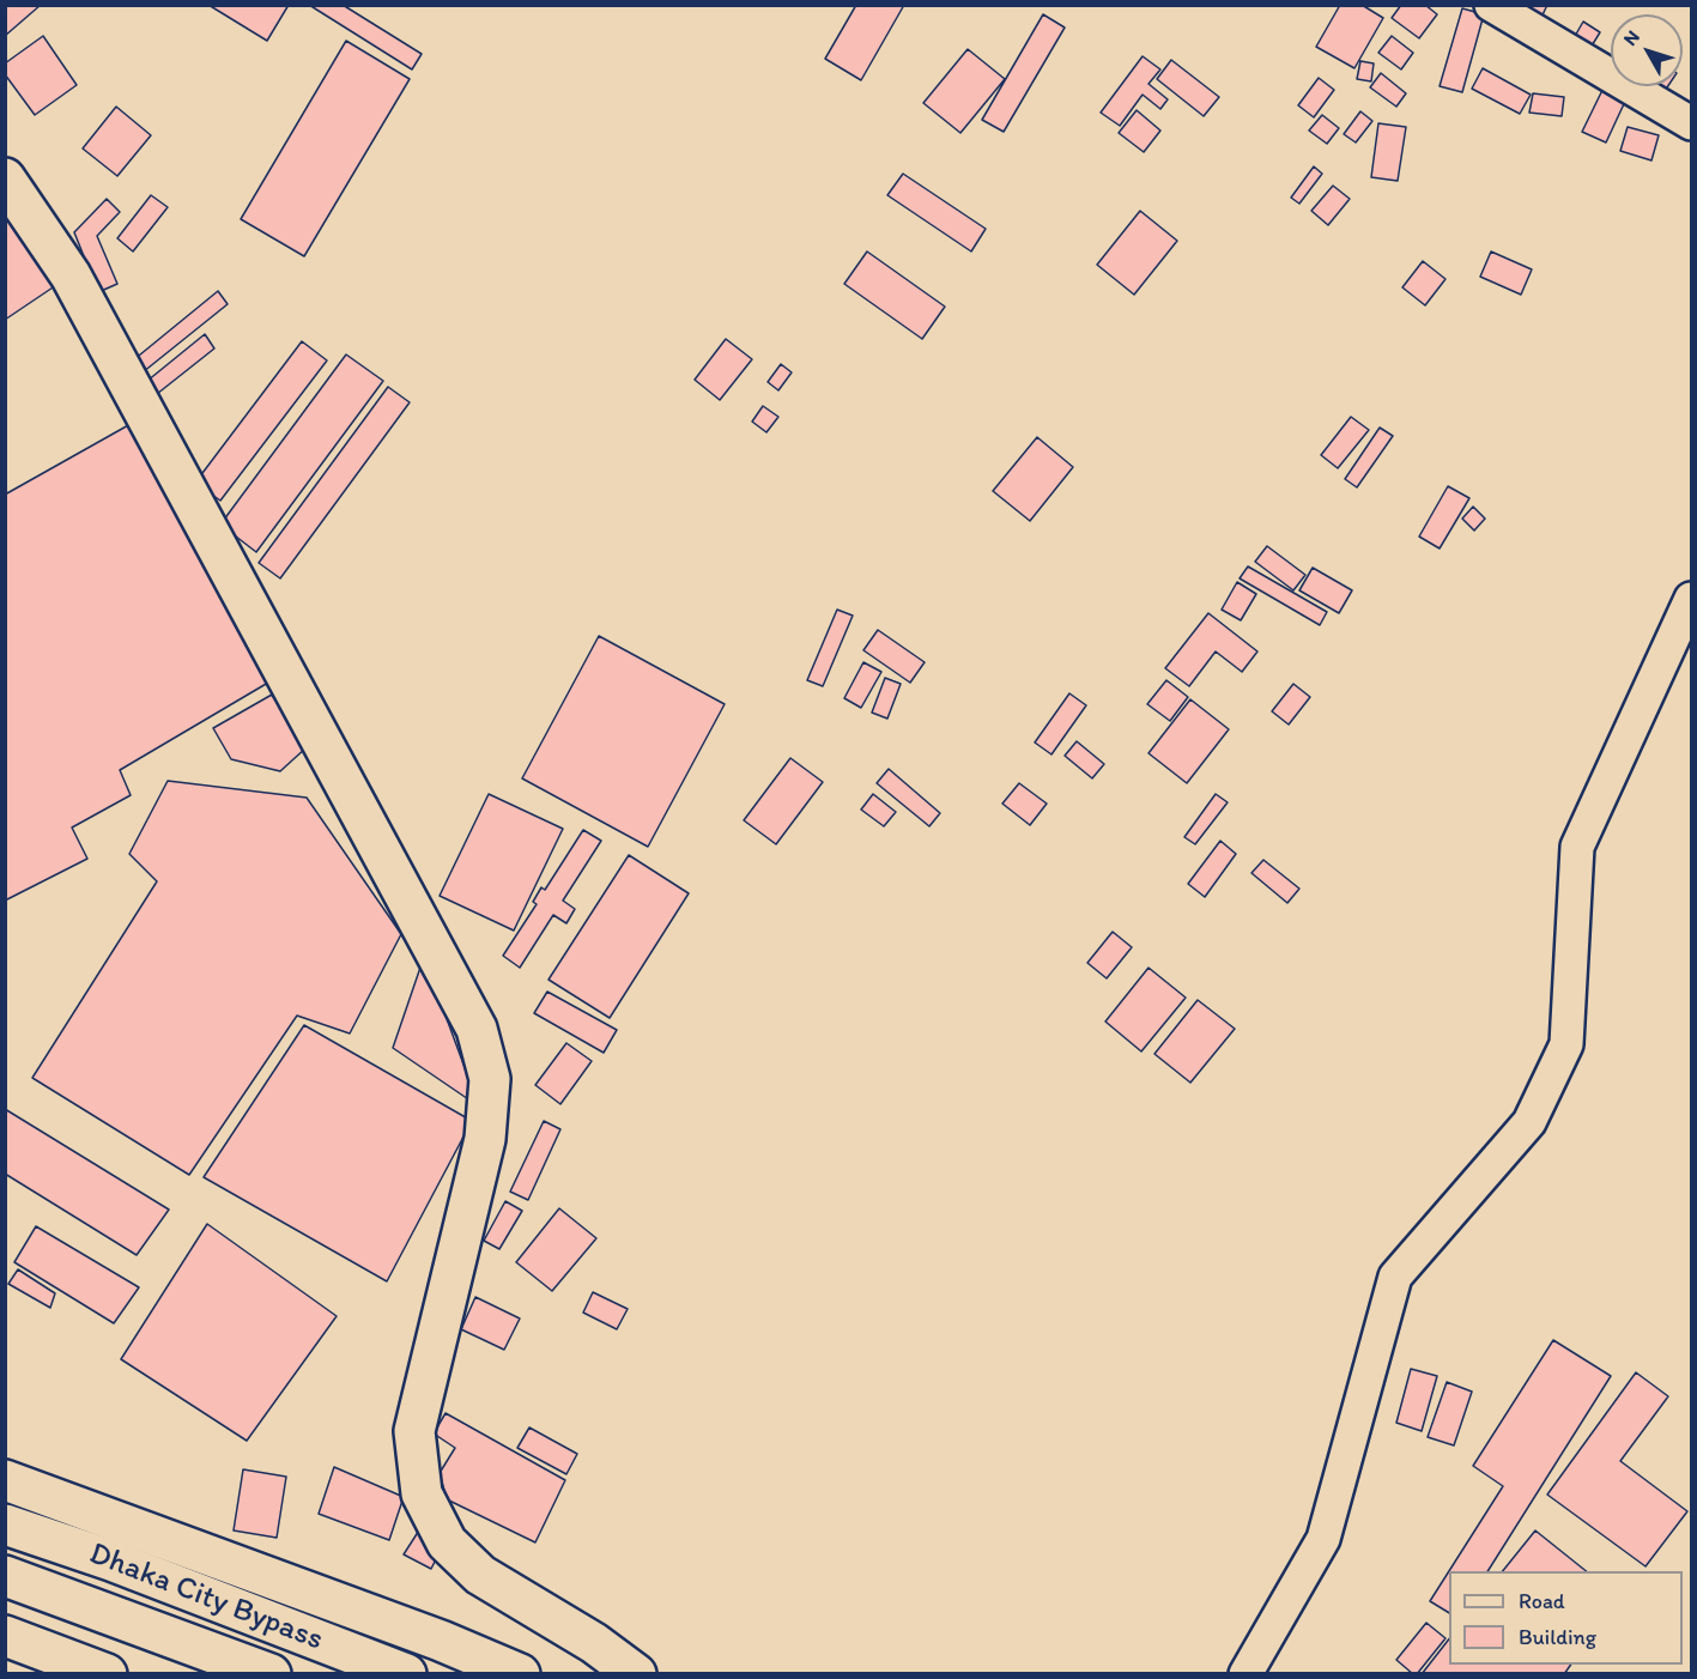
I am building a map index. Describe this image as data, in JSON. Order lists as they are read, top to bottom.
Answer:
{
  "streets": {
    "main road": ["Dhaka City Bypass"]
  },
  "legend": ["Road", "Building"],
  "north": "top left"
}
